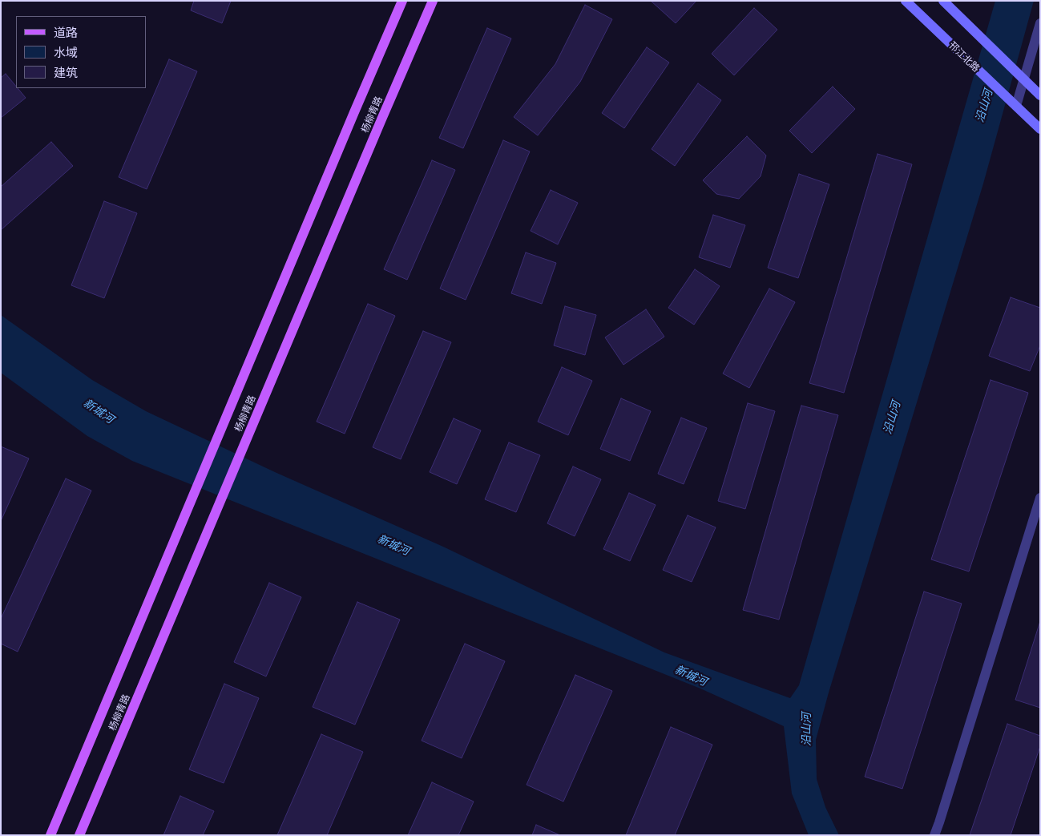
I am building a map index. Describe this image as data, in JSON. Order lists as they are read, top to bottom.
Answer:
{
  "streets": {
    "main road": ["邗江北路", "杨柳青路"]
  },
  "water": ["沿山河", "新城河"],
  "legend": ["道路", "水域", "建筑"]
}
